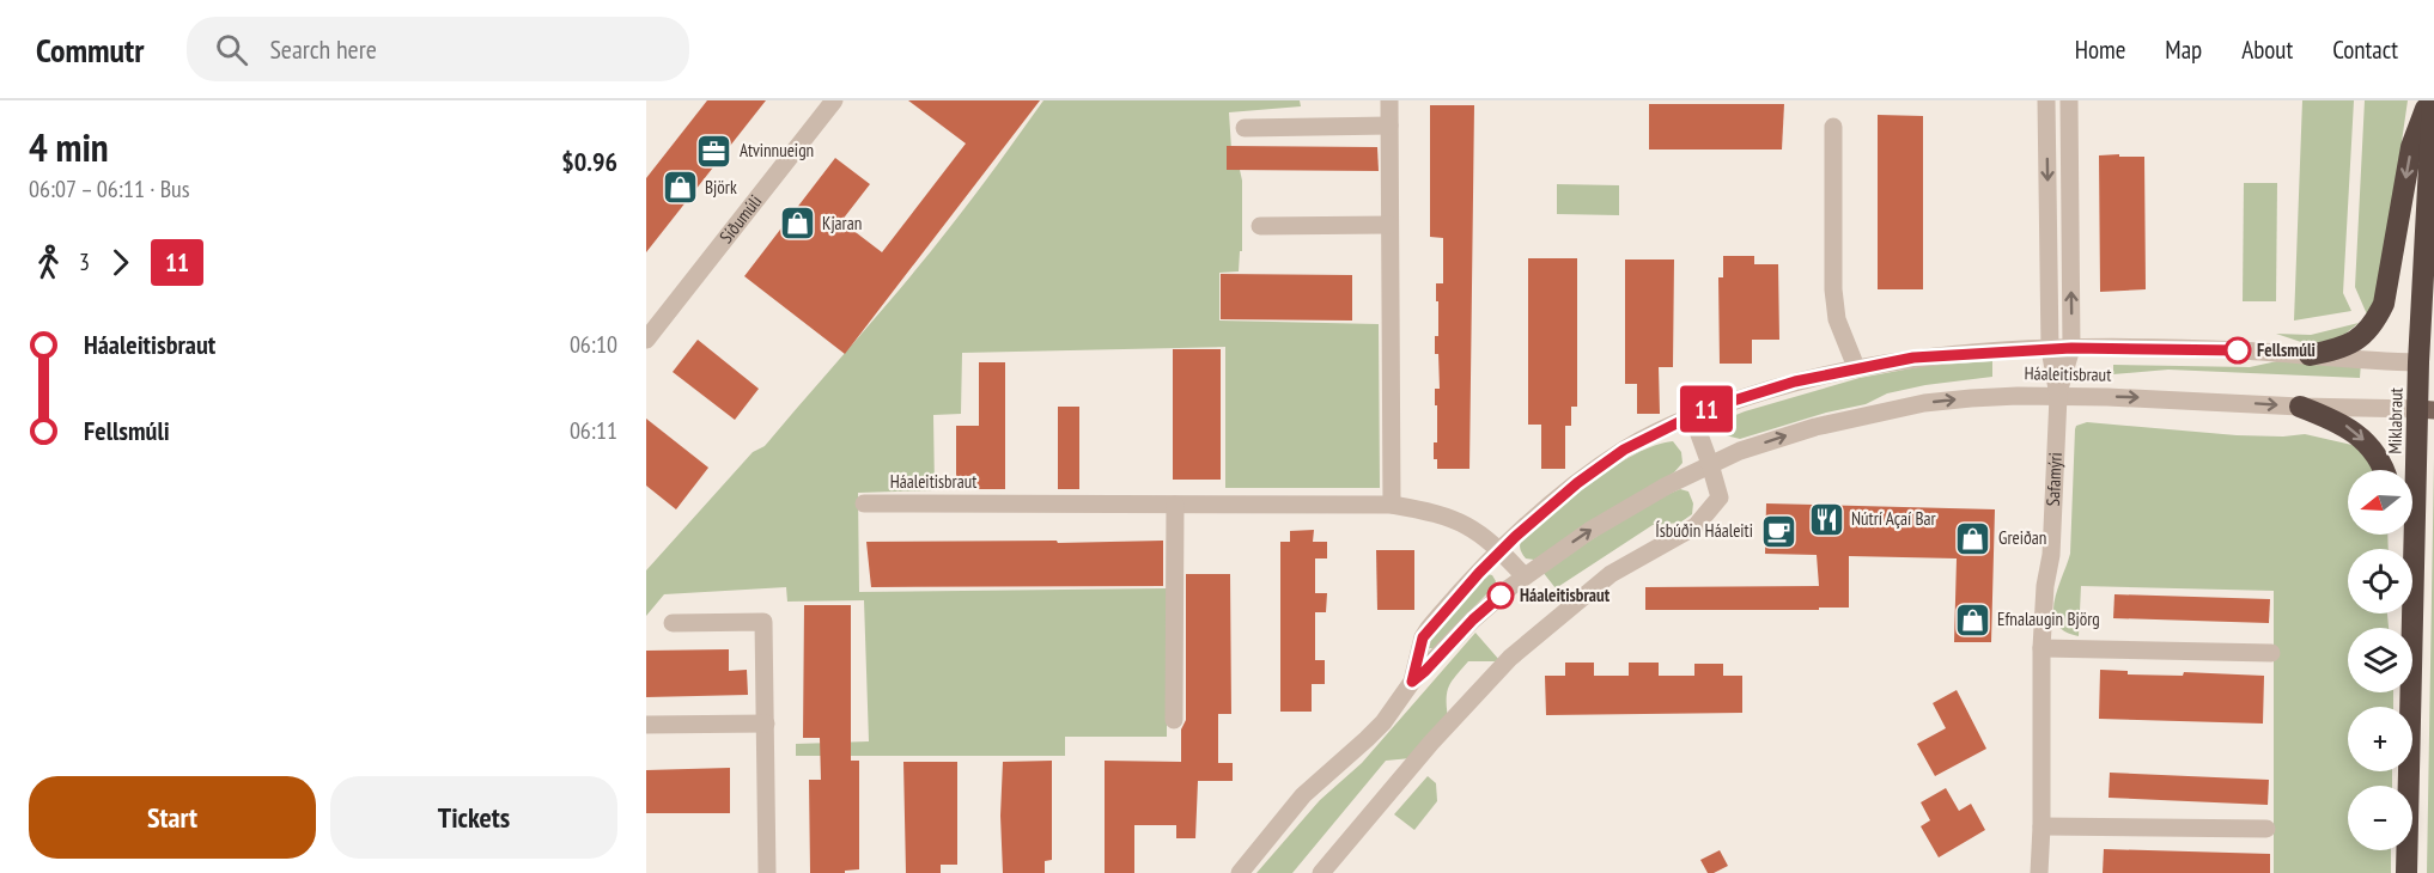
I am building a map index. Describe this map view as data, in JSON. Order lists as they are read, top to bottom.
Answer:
{
  "streets": {
    "highway": ["Miklabraut"],
    "street": ["Síðumúli", "Háaleitisbraut", "Safamýri"]
  },
  "crossings": [
    ["Háaleitisbraut", "Miklabraut"],
    ["Háaleitisbraut", "Safamýri"]
  ],
  "places": {
    "office": ["Atvinnueign"],
    "shop": [
      "Björk",
      "Kjaran",
      "Greiðan",
      "Efnalaugin Björg"
    ],
    "other": ["Fellsmúli", "Háaleitisbraut"],
    "restaurant": ["Nútrí Açaí Bar"],
    "cafe": ["Ísbúðin Háaleiti"]
  },
  "lines": ["bus line 11"],
  "north": "left",
  "page": {
    "header": "Commutr",
    "search": "Search here",
    "nav": [
      "Home",
      "Map",
      "About",
      "Contact"
    ],
    "heading": ["4 min", "06:07 – 06:11 · Bus", "$0.96"],
    "on_map": "11",
    "legs": ["3", "11"],
    "list": [
      {
        "name": "Háaleitisbraut",
        "value": "06:10"
      },
      {
        "name": "Fellsmúli",
        "value": "06:11"
      }
    ],
    "map_buttons": ["+", "−"],
    "buttons": ["Start", "Tickets"]
  }
}
